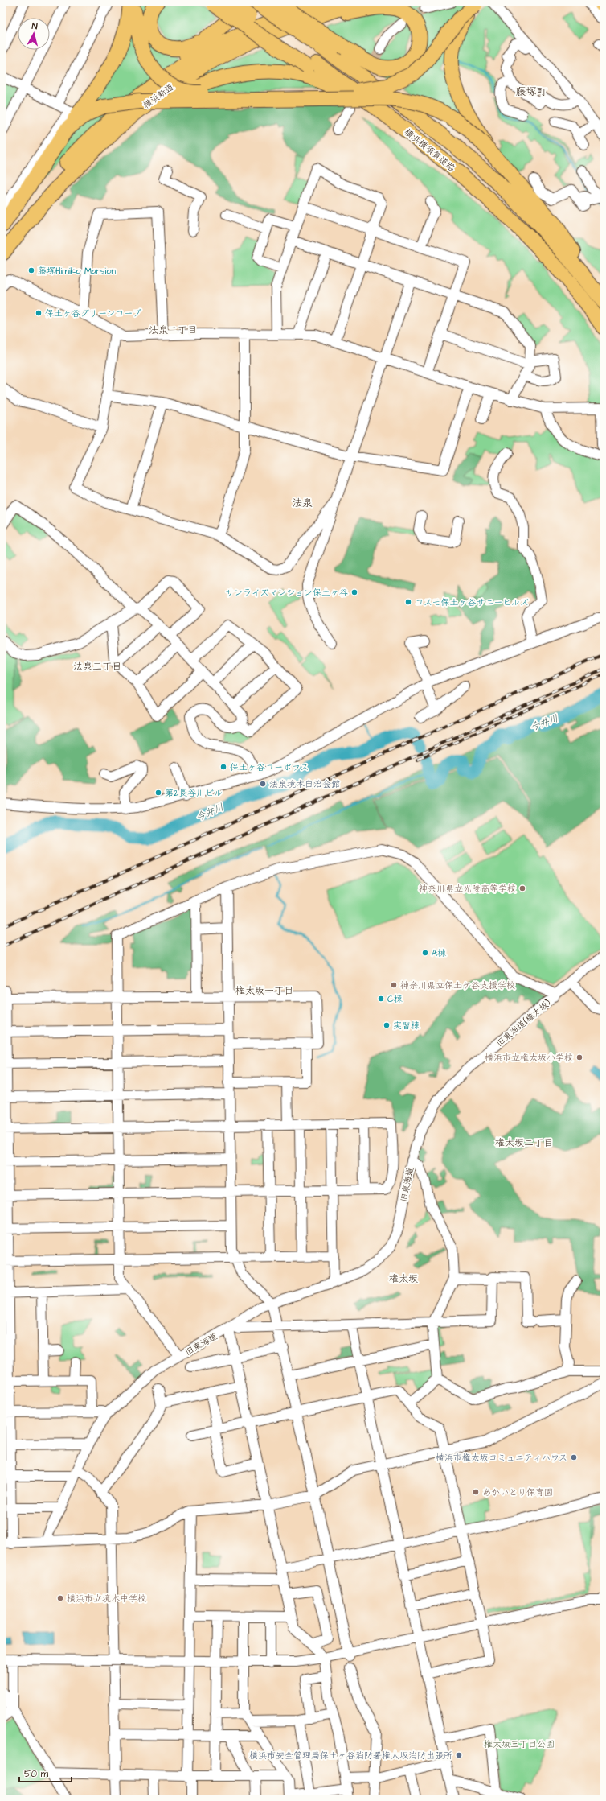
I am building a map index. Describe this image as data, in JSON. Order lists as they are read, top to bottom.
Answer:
{
  "streets": {
    "highway": ["横浜新道", "横浜横須賀道路"],
    "street": ["旧東海道(権太坂)", "旧東海道"]
  },
  "crossings": [
    ["旧東海道(権太坂)", "旧東海道"]
  ],
  "districts": [
    "藤塚町",
    "法泉二丁目",
    "法泉",
    "法泉三丁目",
    "権太坂一丁目",
    "権太坂二丁目",
    "権太坂"
  ],
  "water": ["今井川"],
  "parks": ["権太坂三丁目公園"],
  "places": [
    "藤塚Himiko Mansion",
    "保土ヶ谷グリーンコープ",
    "サンライズマンション保土ヶ谷",
    "コスモ保土ヶ谷サニーヒルズ",
    "保土ヶ谷コーポラス",
    "法泉境木自治会館",
    "第2長谷川ビル",
    "神奈川県立光陵高等学校",
    "A棟",
    "神奈川県立保土ケ谷支援学校",
    "C棟",
    "実習棟",
    "横浜市立権太坂小学校",
    "横浜市権太坂コミュニティハウス",
    "あかいとり保育園",
    "横浜市立境木中学校",
    "横浜市安全管理局保土ヶ谷消防署権太坂消防出張所"
  ],
  "scale_bar": "50 m",
  "north": "top"
}
